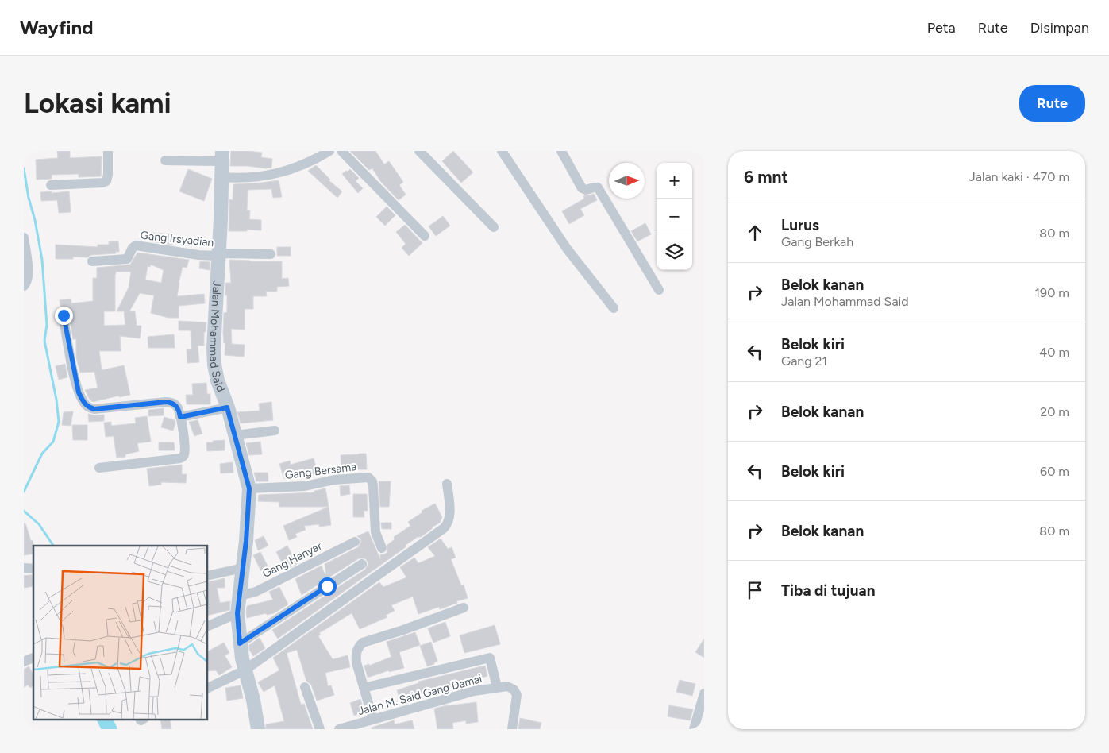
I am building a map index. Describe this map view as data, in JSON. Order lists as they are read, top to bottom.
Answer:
{
  "streets": {
    "street": [
      "Gang Irsyadian",
      "Jalan Mohammad Said",
      "Gang Bersama",
      "Gang Hanyar",
      "Jalan M. Said Gang Damai"
    ]
  },
  "crossings": [
    ["Gang Irsyadian", "Jalan Mohammad Said"],
    ["Jalan Mohammad Said", "Gang Bersama"],
    ["Jalan Mohammad Said", "Gang Hanyar"]
  ],
  "north": "right",
  "page": {
    "header": "Wayfind",
    "nav": ["Peta", "Rute", "Disimpan"],
    "buttons": "Rute",
    "title": "Lokasi kami",
    "heading": ["6 mnt", "Jalan kaki · 470 m"],
    "map_buttons": ["+", "−"],
    "list": [
      ["Lurus", "Gang Berkah", "80 m"],
      ["Belok kanan", "Jalan Mohammad Said", "190 m"],
      ["Belok kiri", "Gang 21", "40 m"],
      ["Belok kanan", "20 m"],
      ["Belok kiri", "60 m"],
      ["Belok kanan", "80 m"],
      "Tiba di tujuan"
    ]
  }
}
